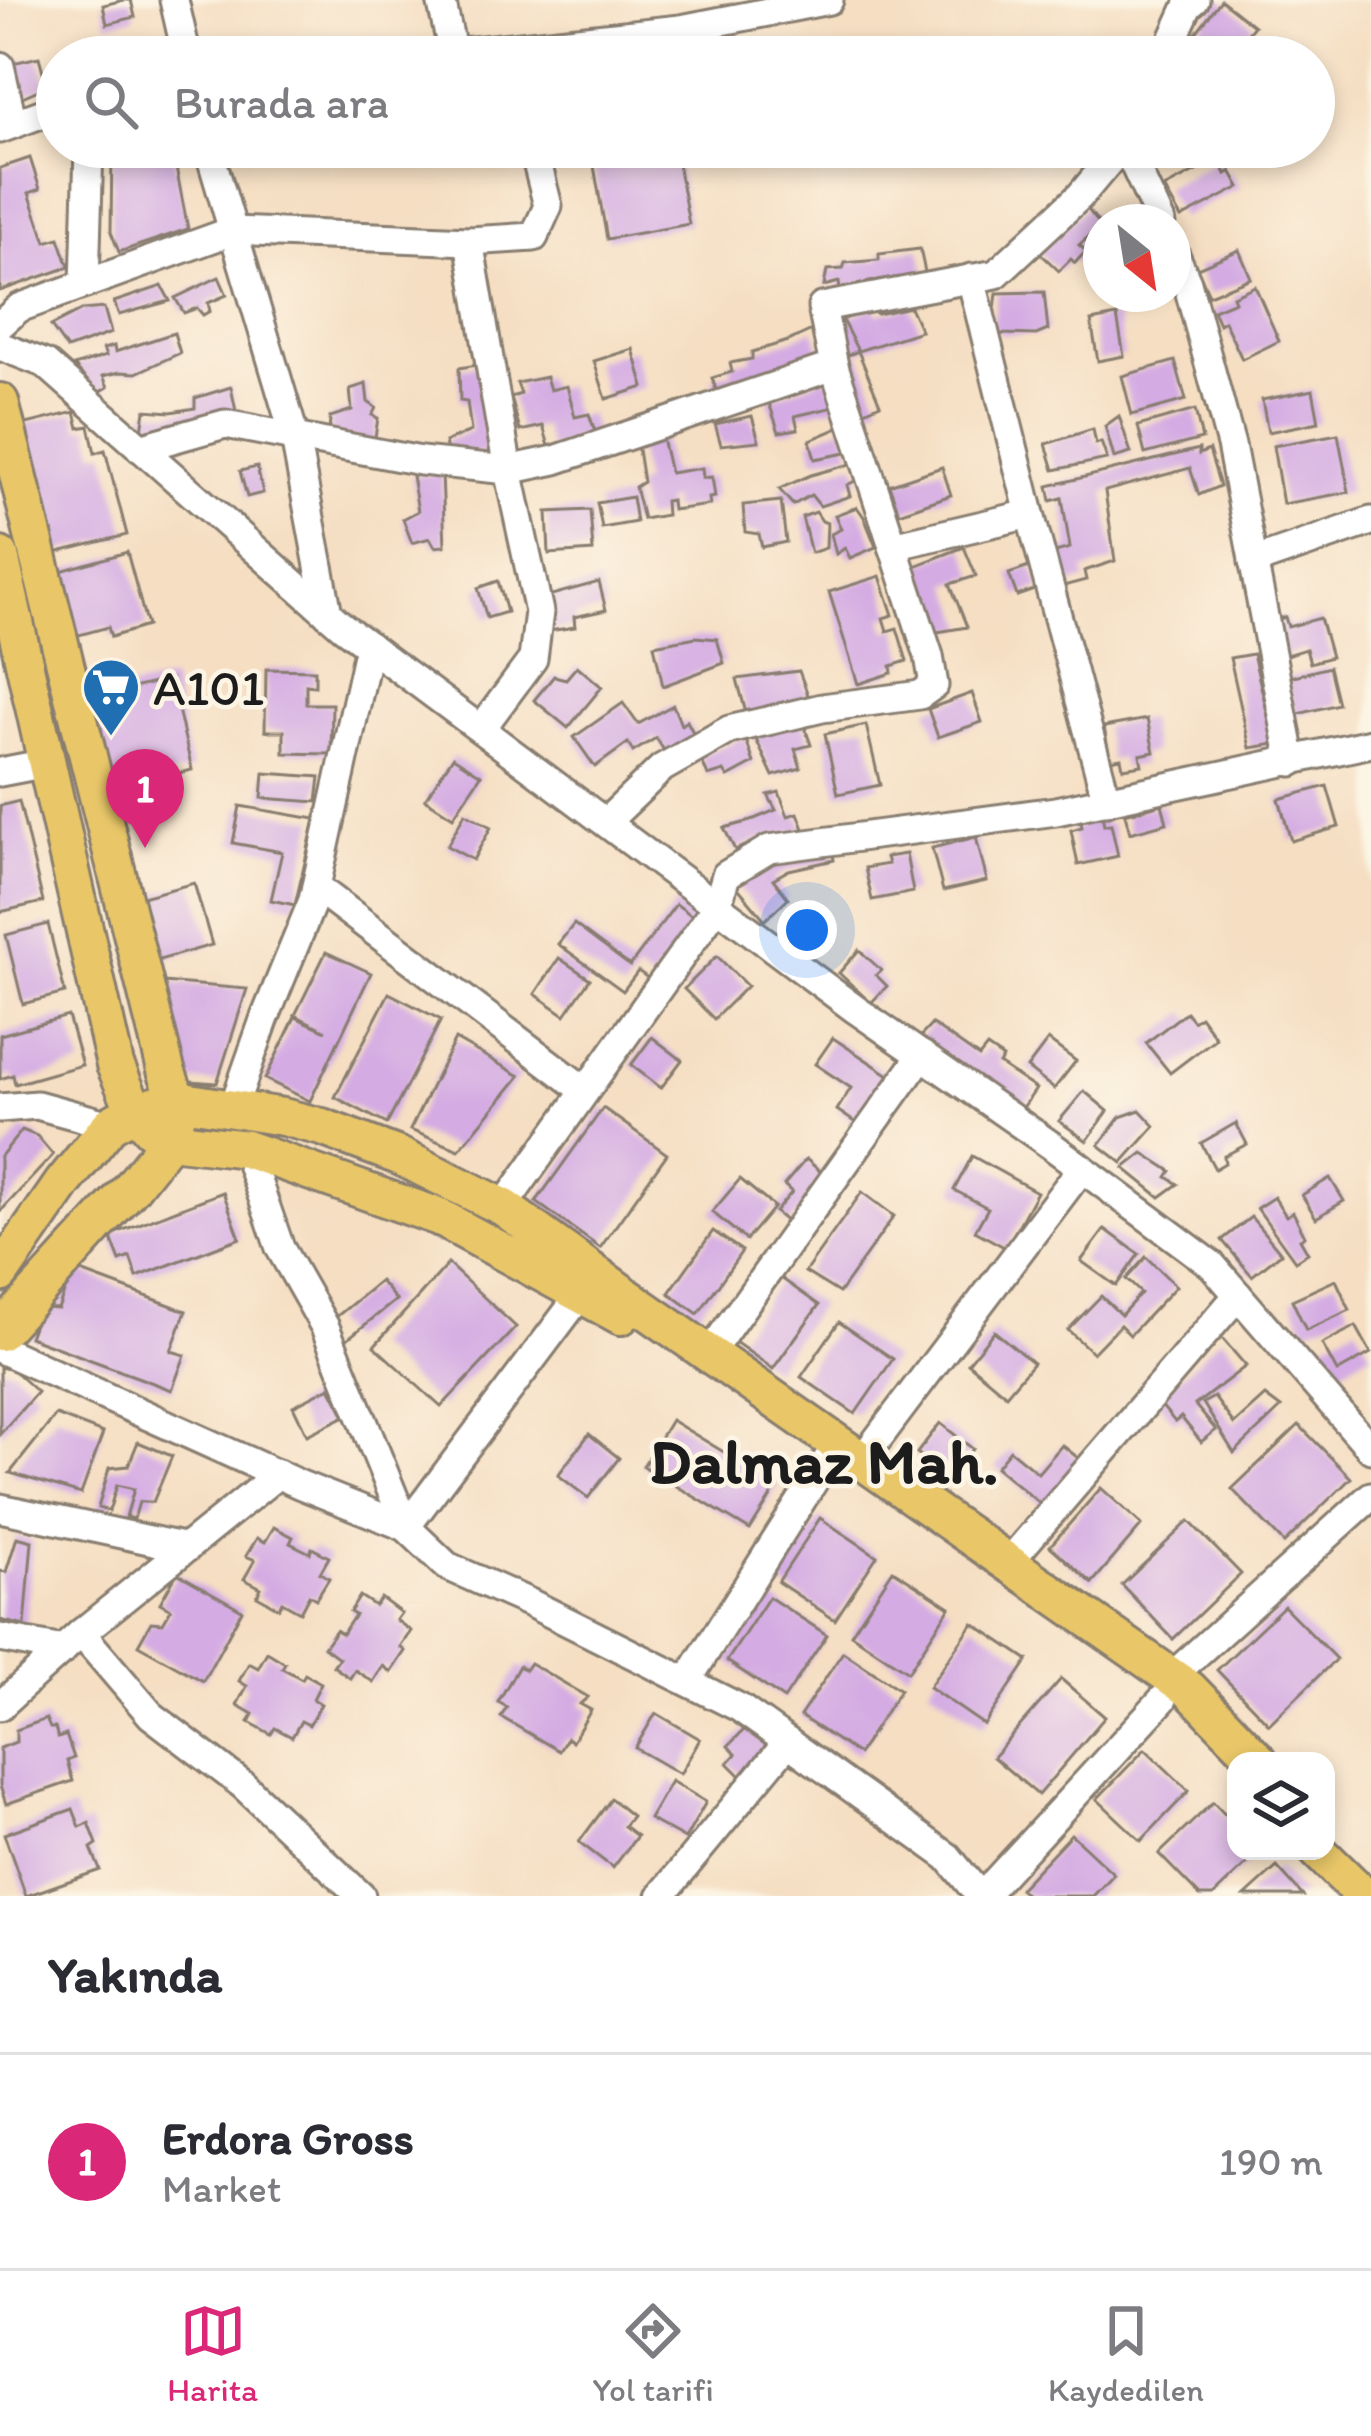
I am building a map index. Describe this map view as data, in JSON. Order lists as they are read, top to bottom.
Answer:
{
  "districts": ["Dalmaz Mah."],
  "places": {
    "supermarket": ["A101"]
  },
  "north": "bottom right",
  "page": {
    "search": "Burada ara",
    "pins": "1",
    "heading": "Yakında",
    "list": [
      {
        "mark": "1",
        "name": "Erdora Gross",
        "note": "Market",
        "value": "190 m"
      }
    ],
    "nav": ["Harita", "Yol tarifi", "Kaydedilen"]
  }
}
